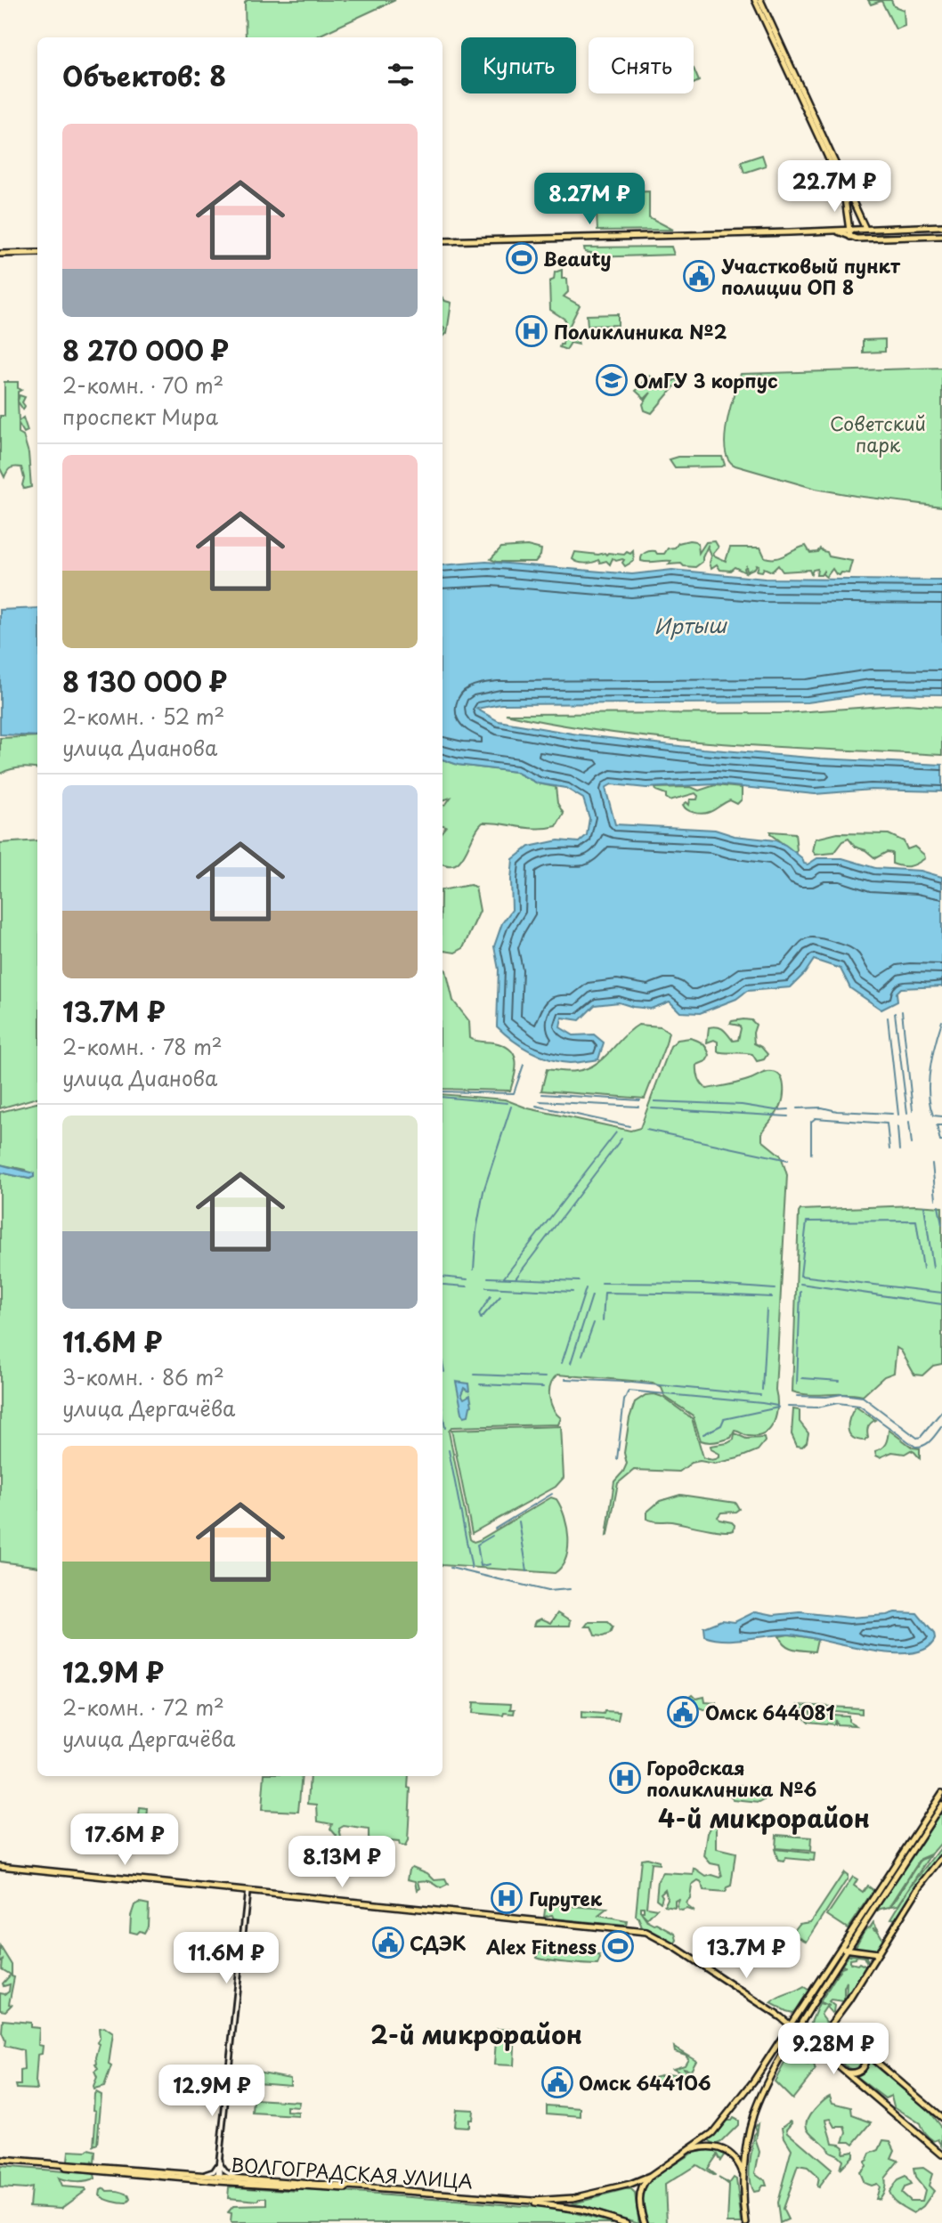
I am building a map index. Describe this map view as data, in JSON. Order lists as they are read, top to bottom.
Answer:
{
  "streets": {
    "main road": ["ВОЛГОГРАДСКАЯ УЛИЦА"]
  },
  "districts": ["4-й микрорайон", "2-й микрорайон"],
  "water": ["Иртыш"],
  "parks": ["Советский парк"],
  "places": {
    "sports": ["Beauty", "Alex Fitness"],
    "public building": [
      "Участковый пункт полиции ОП 8",
      "Омск 644081",
      "СДЭК",
      "Омск 644106"
    ],
    "hospital": ["Поликлиника №2", "Городская поликлиника №6", "Гирутек"],
    "school or university": ["ОмГУ 3 корпус"]
  },
  "page": {
    "chip": ["Купить", "Снять"],
    "heading": "Объектов: 8",
    "list": [
      {
        "name": "8 270 000 ₽",
        "note": "2-комн. · 70 m² · проспект Мира"
      },
      {
        "name": "8 130 000 ₽",
        "note": "2-комн. · 52 m² · улица Дианова"
      },
      {
        "name": "13.7M ₽",
        "note": "2-комн. · 78 m² · улица Дианова"
      },
      {
        "name": "11.6M ₽",
        "note": "3-комн. · 86 m² · улица Дергачёва"
      },
      {
        "name": "12.9M ₽",
        "note": "2-комн. · 72 m² · улица Дергачёва"
      }
    ],
    "price": [
      "22.7M ₽",
      "8.27M ₽",
      "17.6M ₽",
      "8.13M ₽",
      "13.7M ₽",
      "11.6M ₽",
      "9.28M ₽",
      "12.9M ₽"
    ]
  }
}
